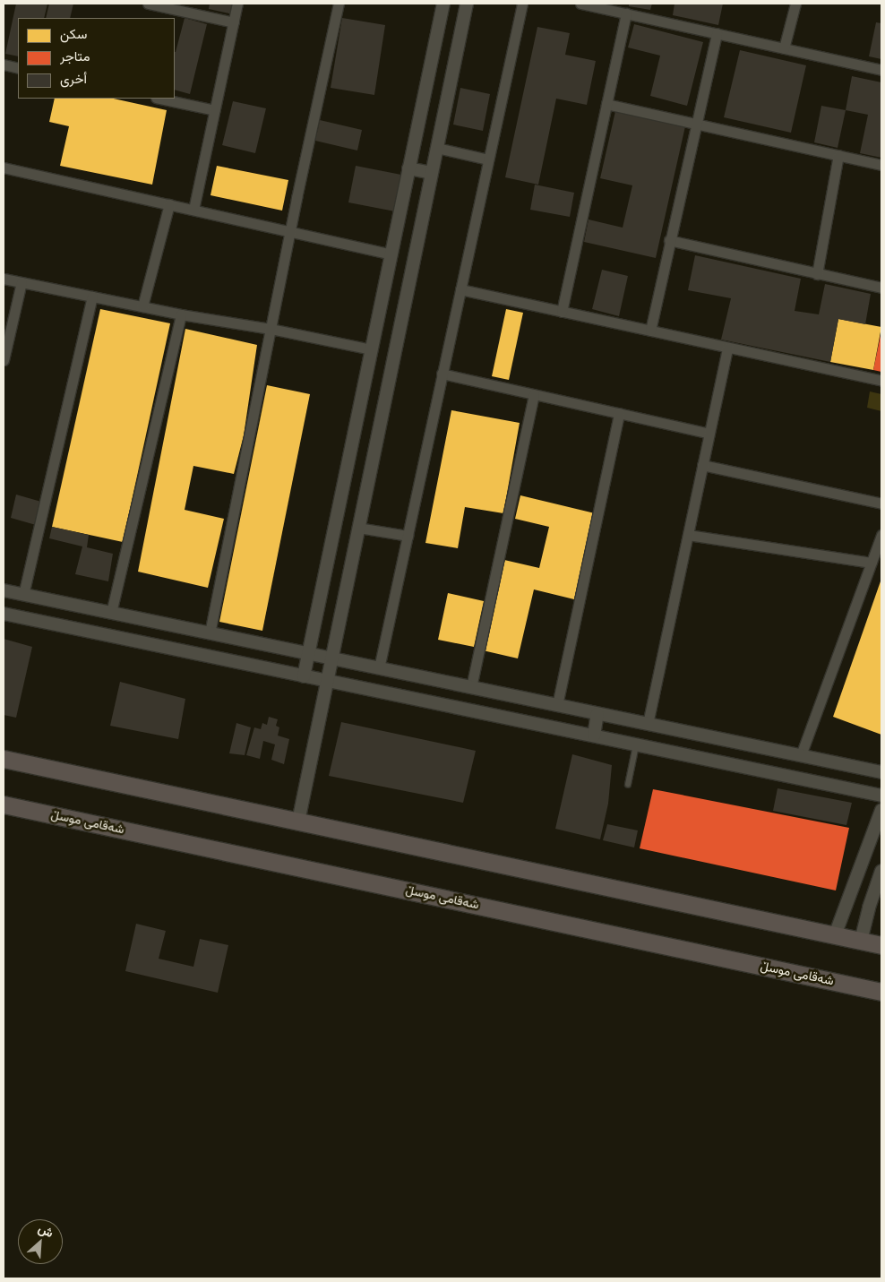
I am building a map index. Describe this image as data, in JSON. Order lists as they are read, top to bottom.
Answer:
{
  "streets": {
    "highway": ["شەقامی موسڵ"]
  },
  "legend": ["سكن", "متاجر", "أخرى"],
  "north": "top right"
}
